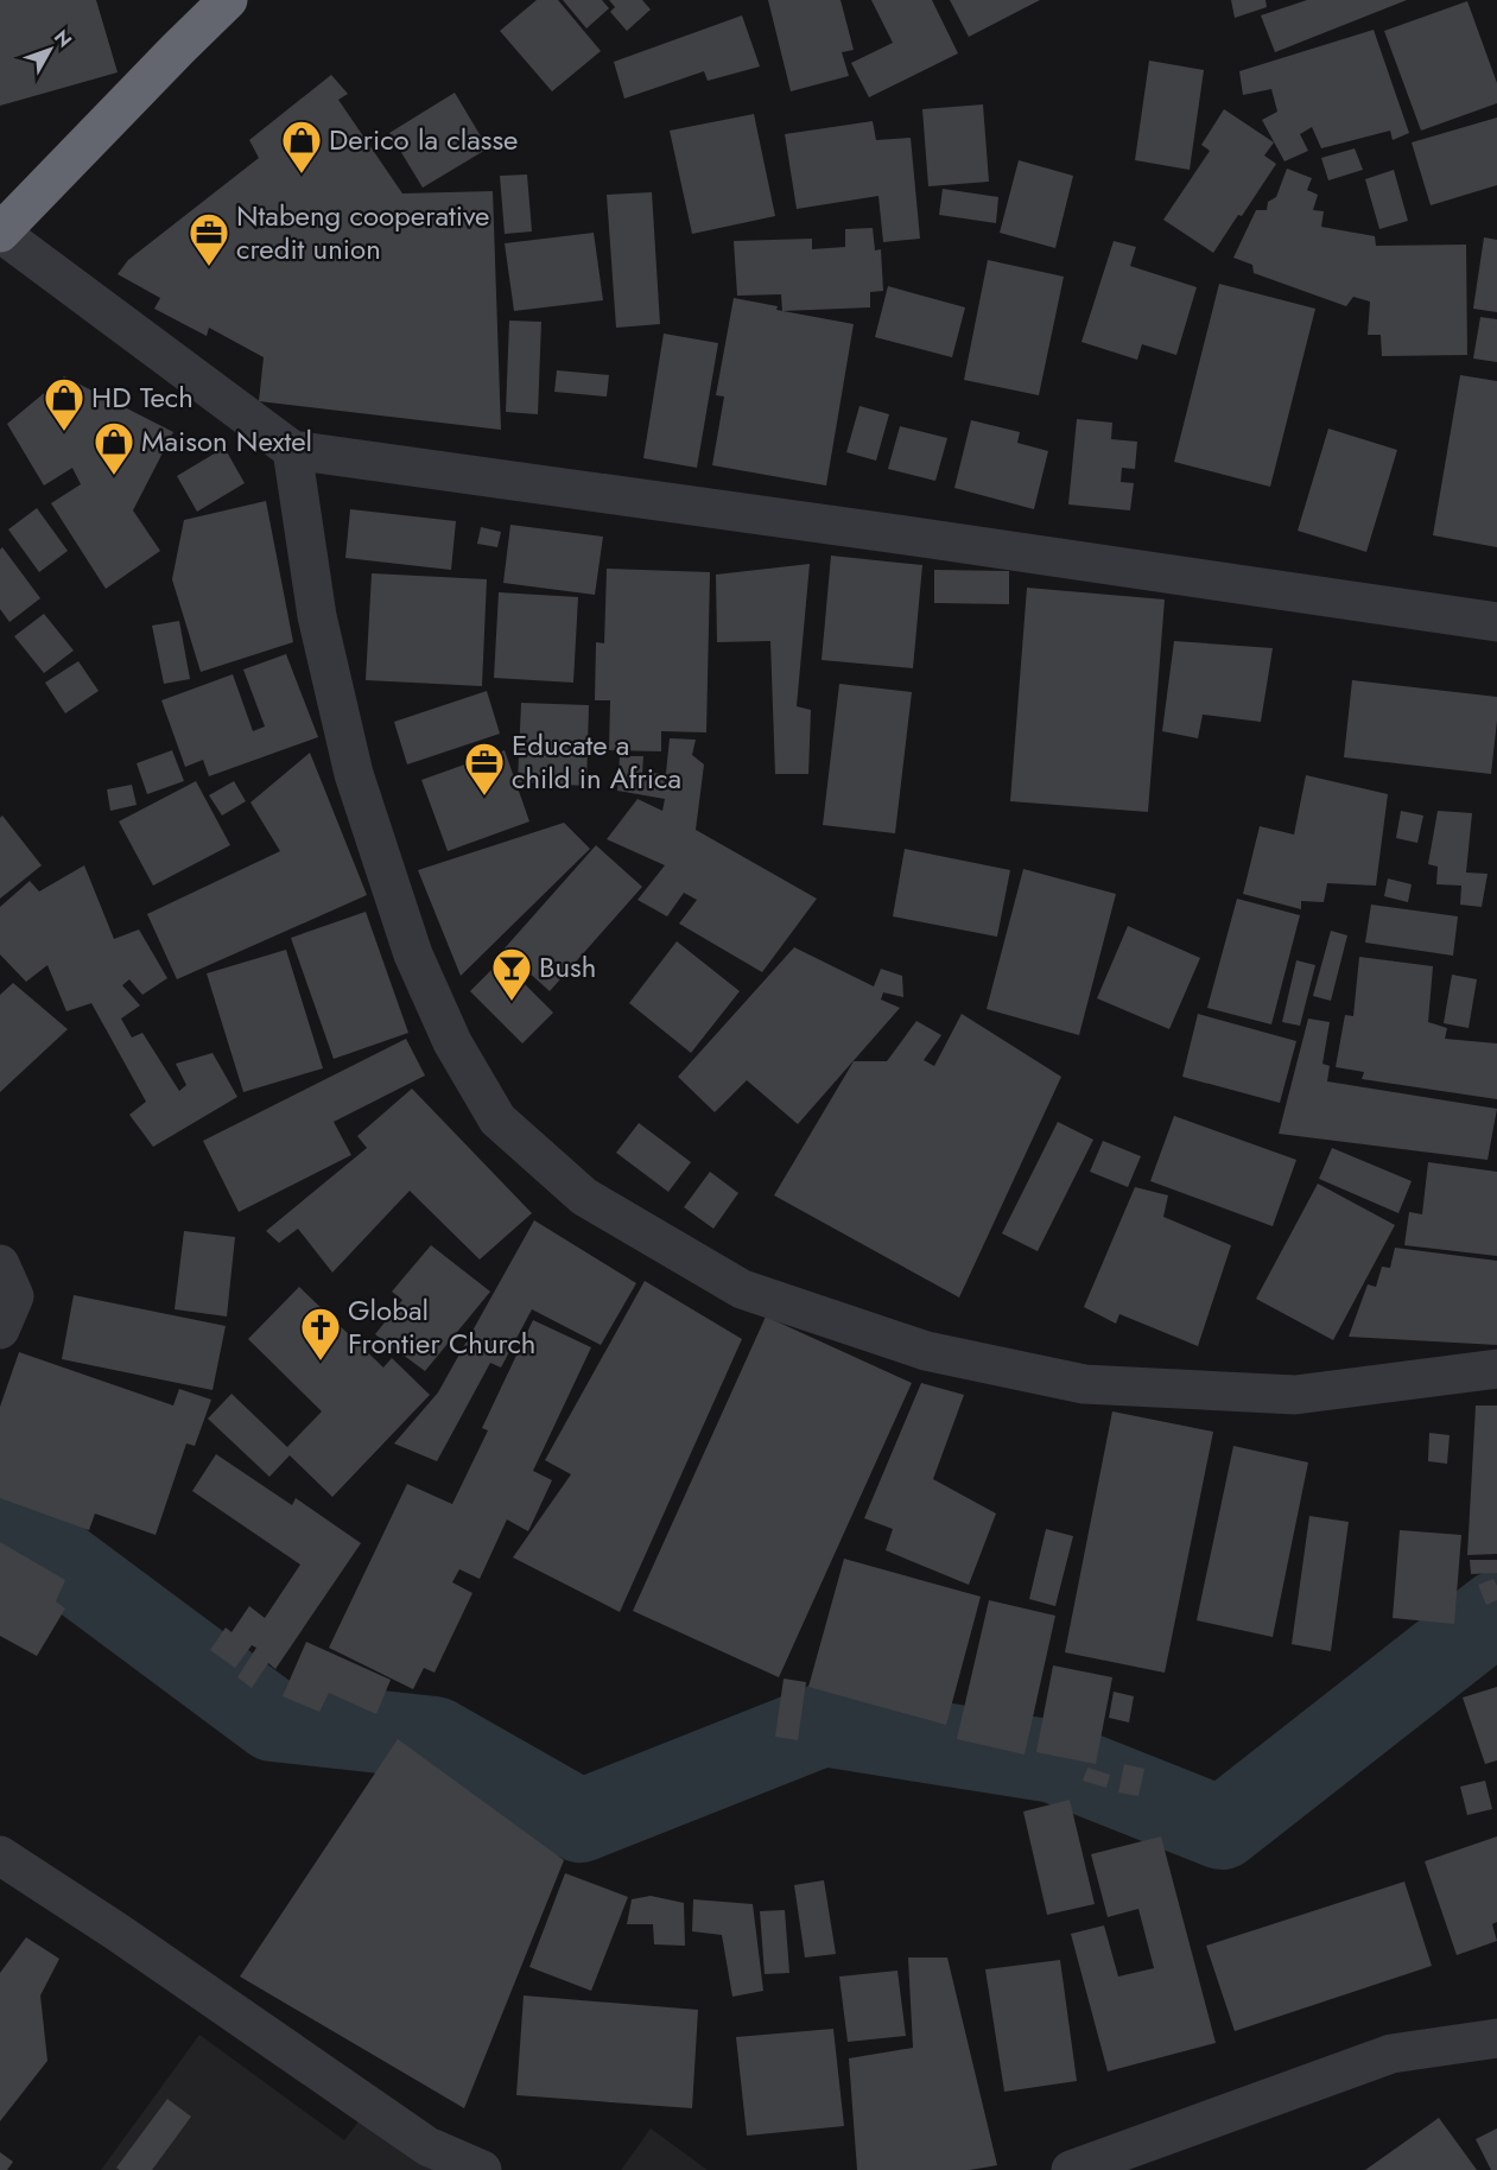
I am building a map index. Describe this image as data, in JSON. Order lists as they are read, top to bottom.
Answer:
{
  "places": {
    "shop": ["Derico la classe", "HD Tech", "Maison Nextel"],
    "office": ["Ntabeng cooperative credit union", "Educate a child in Africa"],
    "bar": ["Bush"],
    "church": ["Global Frontier Church"]
  },
  "north": "top right"
}
